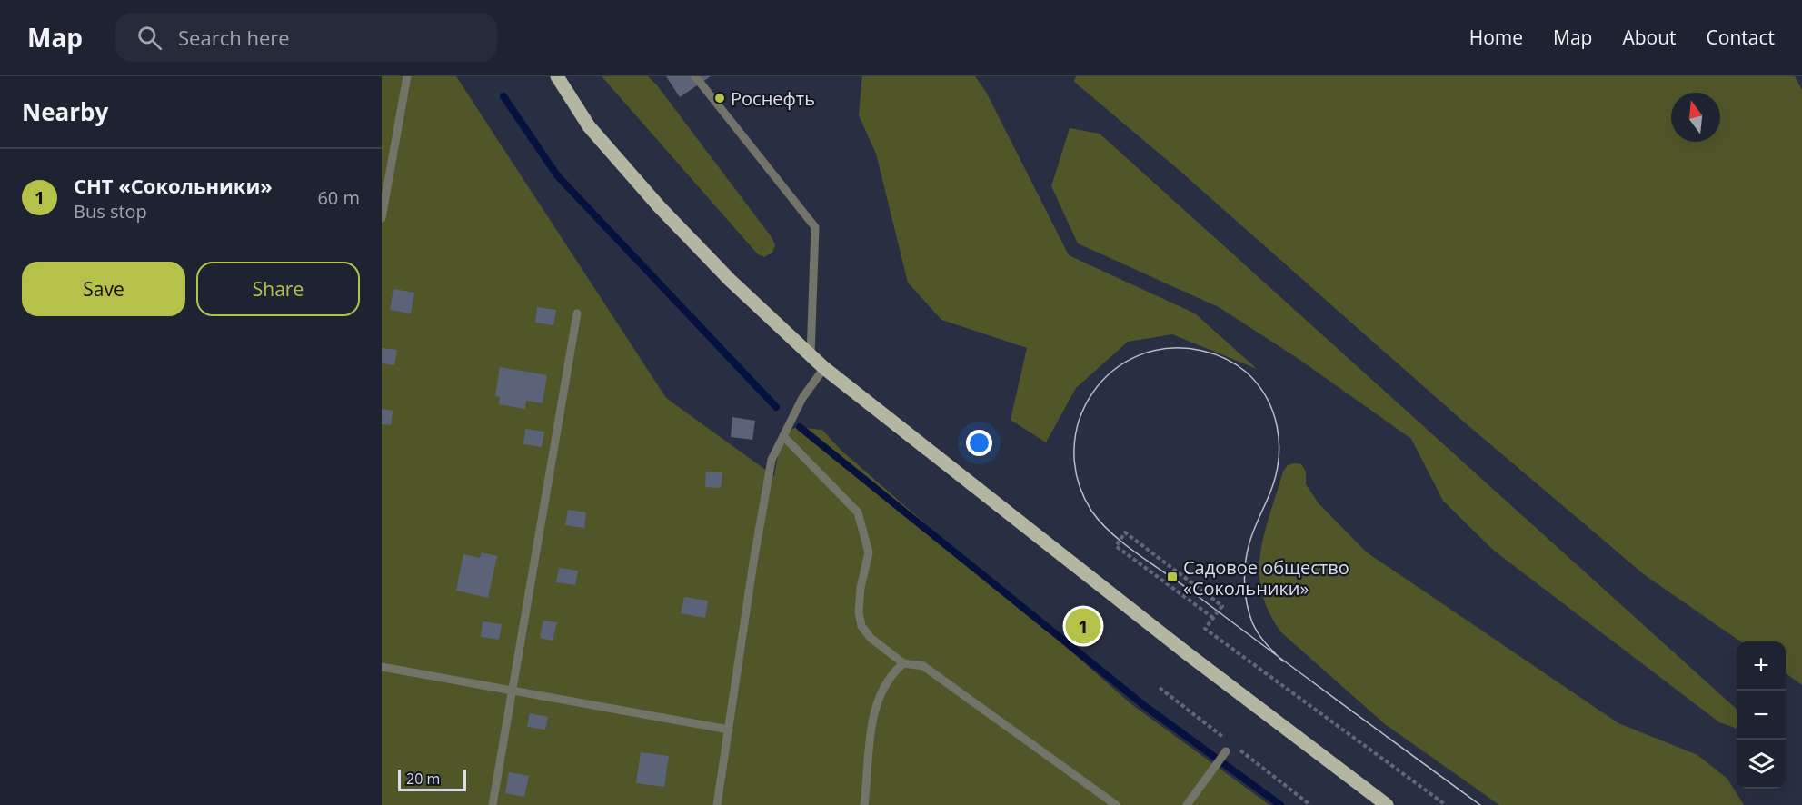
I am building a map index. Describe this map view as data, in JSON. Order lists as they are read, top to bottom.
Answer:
{
  "places": {
    "other": ["Роснефть"],
    "transit": ["Садовое общество «Сокольники»"]
  },
  "scale_bar": "20 m",
  "north": "top",
  "page": {
    "header": "Map",
    "search": "Search here",
    "nav": [
      "Home",
      "Map",
      "About",
      "Contact"
    ],
    "heading": "Nearby",
    "list": [
      {
        "mark": "1",
        "name": "СНТ «Сокольники»",
        "note": "Bus stop",
        "value": "60 m"
      }
    ],
    "buttons": ["Save", "Share"],
    "pins": "1",
    "map_buttons": ["+", "−"],
    "scale": "20 m"
  }
}
